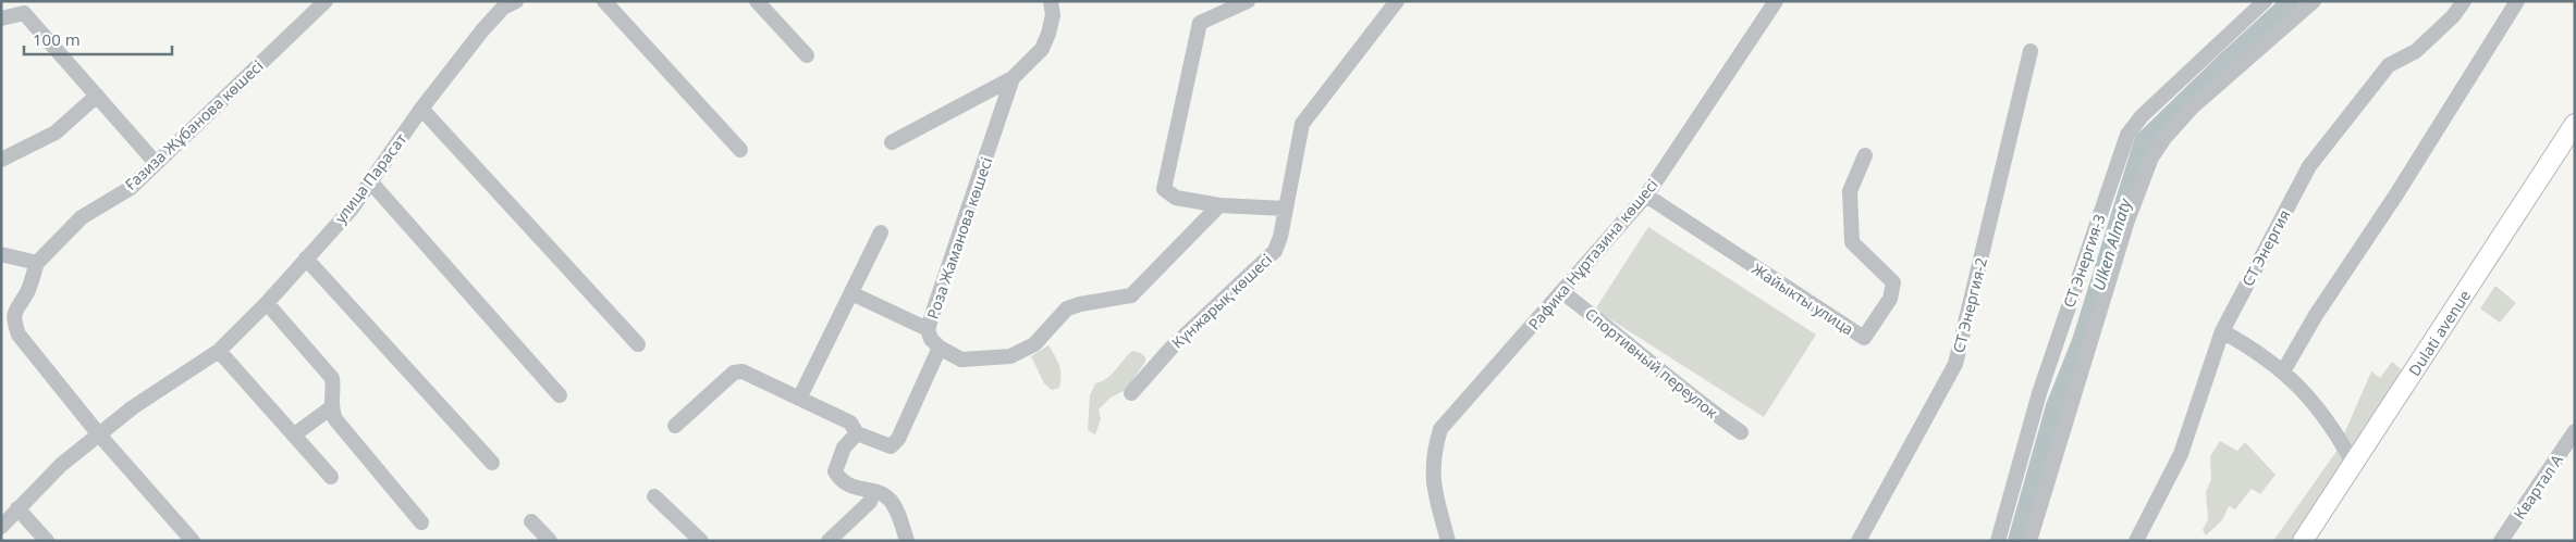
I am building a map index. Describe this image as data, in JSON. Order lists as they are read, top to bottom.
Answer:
{
  "streets": {
    "main road": ["Dulati avenue"],
    "street": [
      "Ғазиза Жұбанова көшесі",
      "улица Парасат",
      "Роза Жаманова көшесі",
      "СТ Энергия",
      "Рафика Нұртазина көшесі",
      "СТ Энергия-3",
      "Жайыкты улица",
      "Күнжарық көшесі",
      "СТ Энергия-2",
      "Спортивный переулок",
      "Квартал А"
    ]
  },
  "crossings": [
    ["Рафика Нұртазина көшесі", "Жайыкты улица"],
    ["Рафика Нұртазина көшесі", "Спортивный переулок"]
  ],
  "water": ["Ulken Almaty"],
  "scale_bar": "100 m"
}
